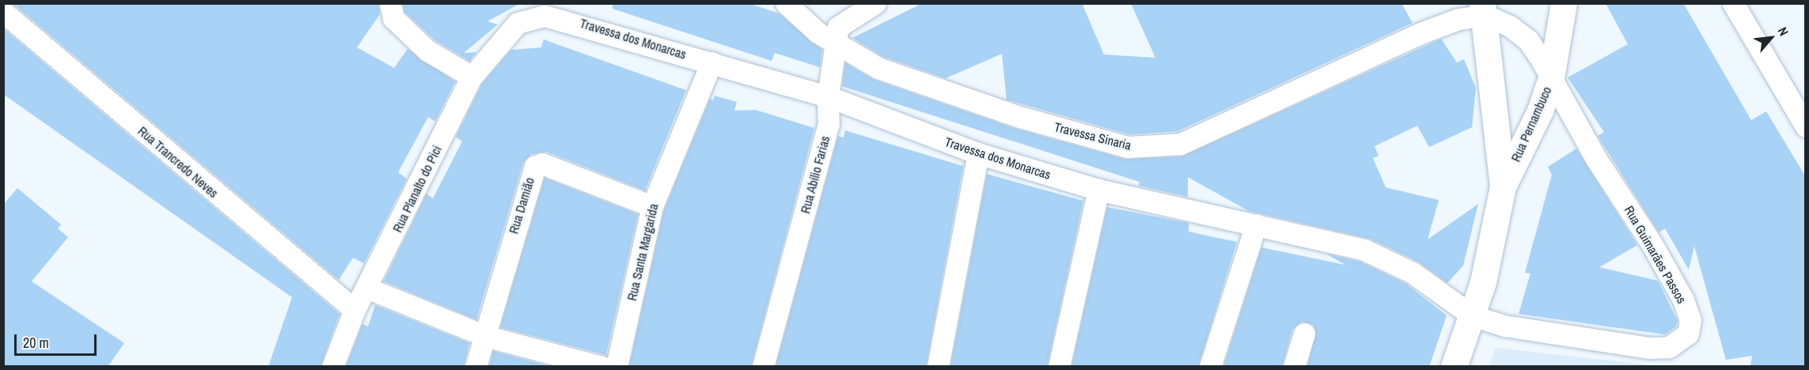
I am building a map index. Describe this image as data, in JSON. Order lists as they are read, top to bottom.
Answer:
{
  "streets": {
    "street": [
      "Travessa dos Monarcas",
      "Rua Pernambuco",
      "Travessa Sinaria",
      "Rua Trancredo Neves",
      "Rua Abílio Farias",
      "Rua Planalto do Pici",
      "Rua Damião",
      "Rua Santa Margarida",
      "Rua Guimarães Passos"
    ]
  },
  "crossings": [
    ["Travessa dos Monarcas", "Rua Pernambuco"],
    ["Travessa dos Monarcas", "Rua Abílio Farias"],
    ["Travessa dos Monarcas", "Rua Planalto do Pici"],
    ["Travessa dos Monarcas", "Rua Santa Margarida"],
    ["Travessa dos Monarcas", "Rua Guimarães Passos"],
    ["Rua Pernambuco", "Travessa Sinaria"],
    ["Rua Pernambuco", "Rua Guimarães Passos"],
    ["Travessa Sinaria", "Rua Abílio Farias"],
    ["Travessa Sinaria", "Rua Guimarães Passos"],
    ["Rua Trancredo Neves", "Rua Planalto do Pici"],
    ["Rua Damião", "Rua Santa Margarida"]
  ],
  "scale_bar": "20 m",
  "north": "top right"
}
